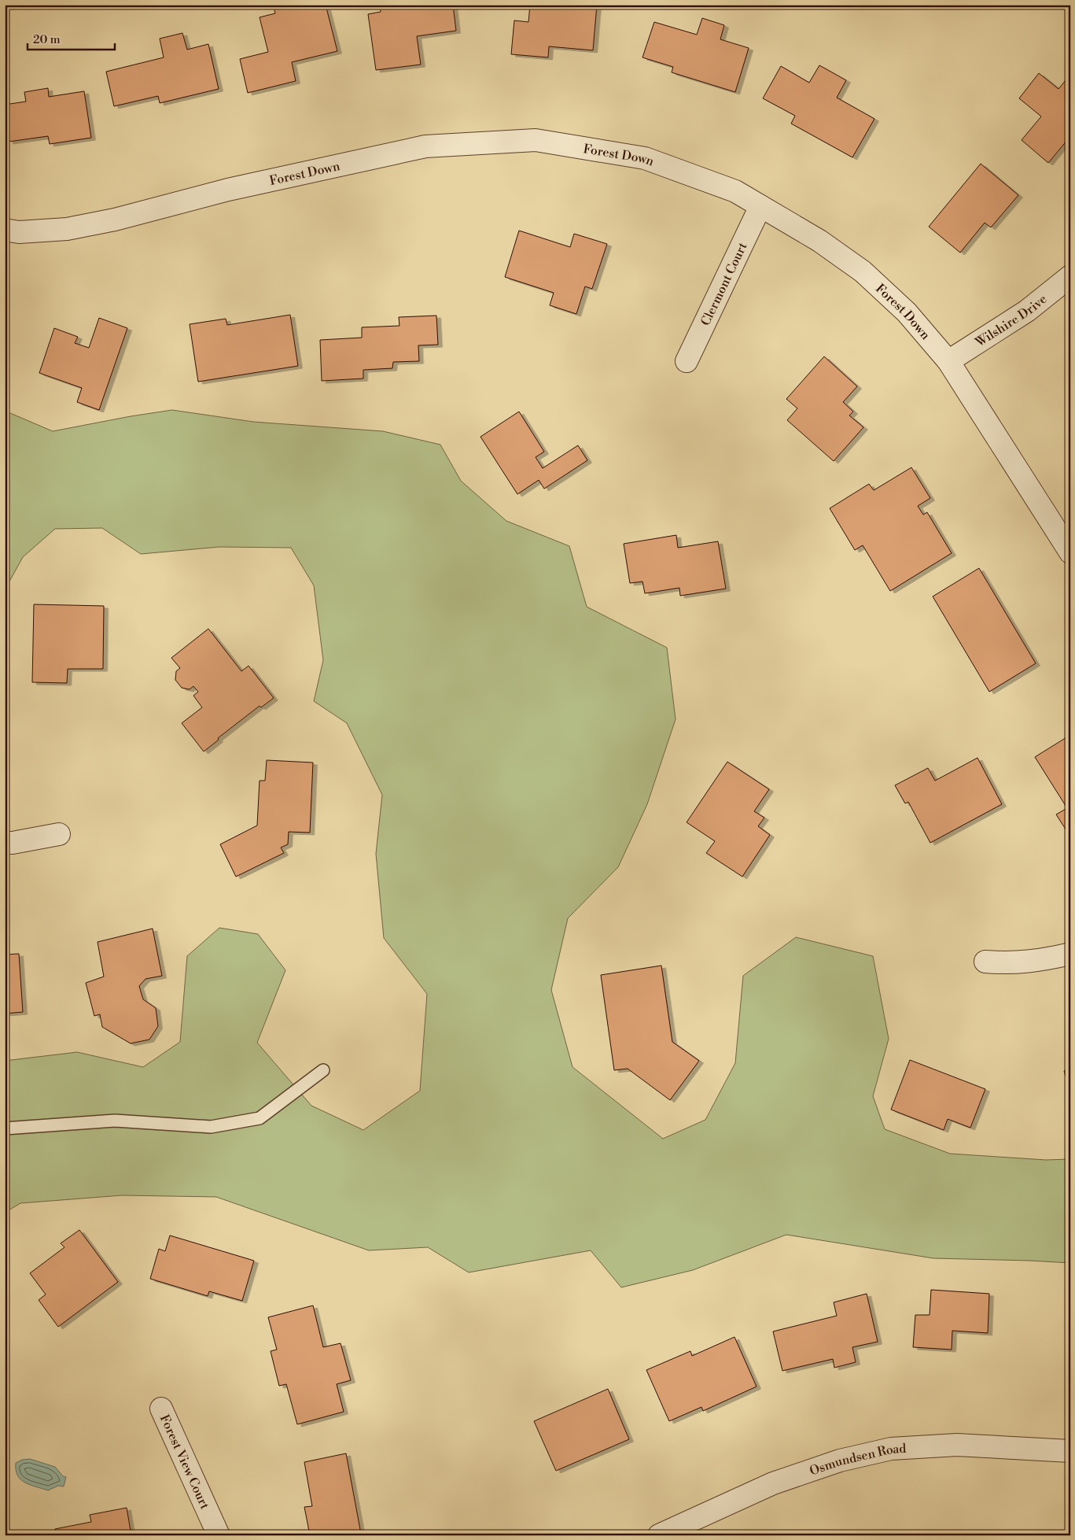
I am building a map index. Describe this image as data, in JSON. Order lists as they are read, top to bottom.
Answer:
{
  "streets": {
    "street": [
      "Forest Down",
      "Clermont Court",
      "Wilshire Drive",
      "Osmundsen Road",
      "Forest View Court"
    ]
  },
  "crossings": [
    ["Forest Down", "Clermont Court"],
    ["Forest Down", "Wilshire Drive"]
  ],
  "scale_bar": "20 m"
}
